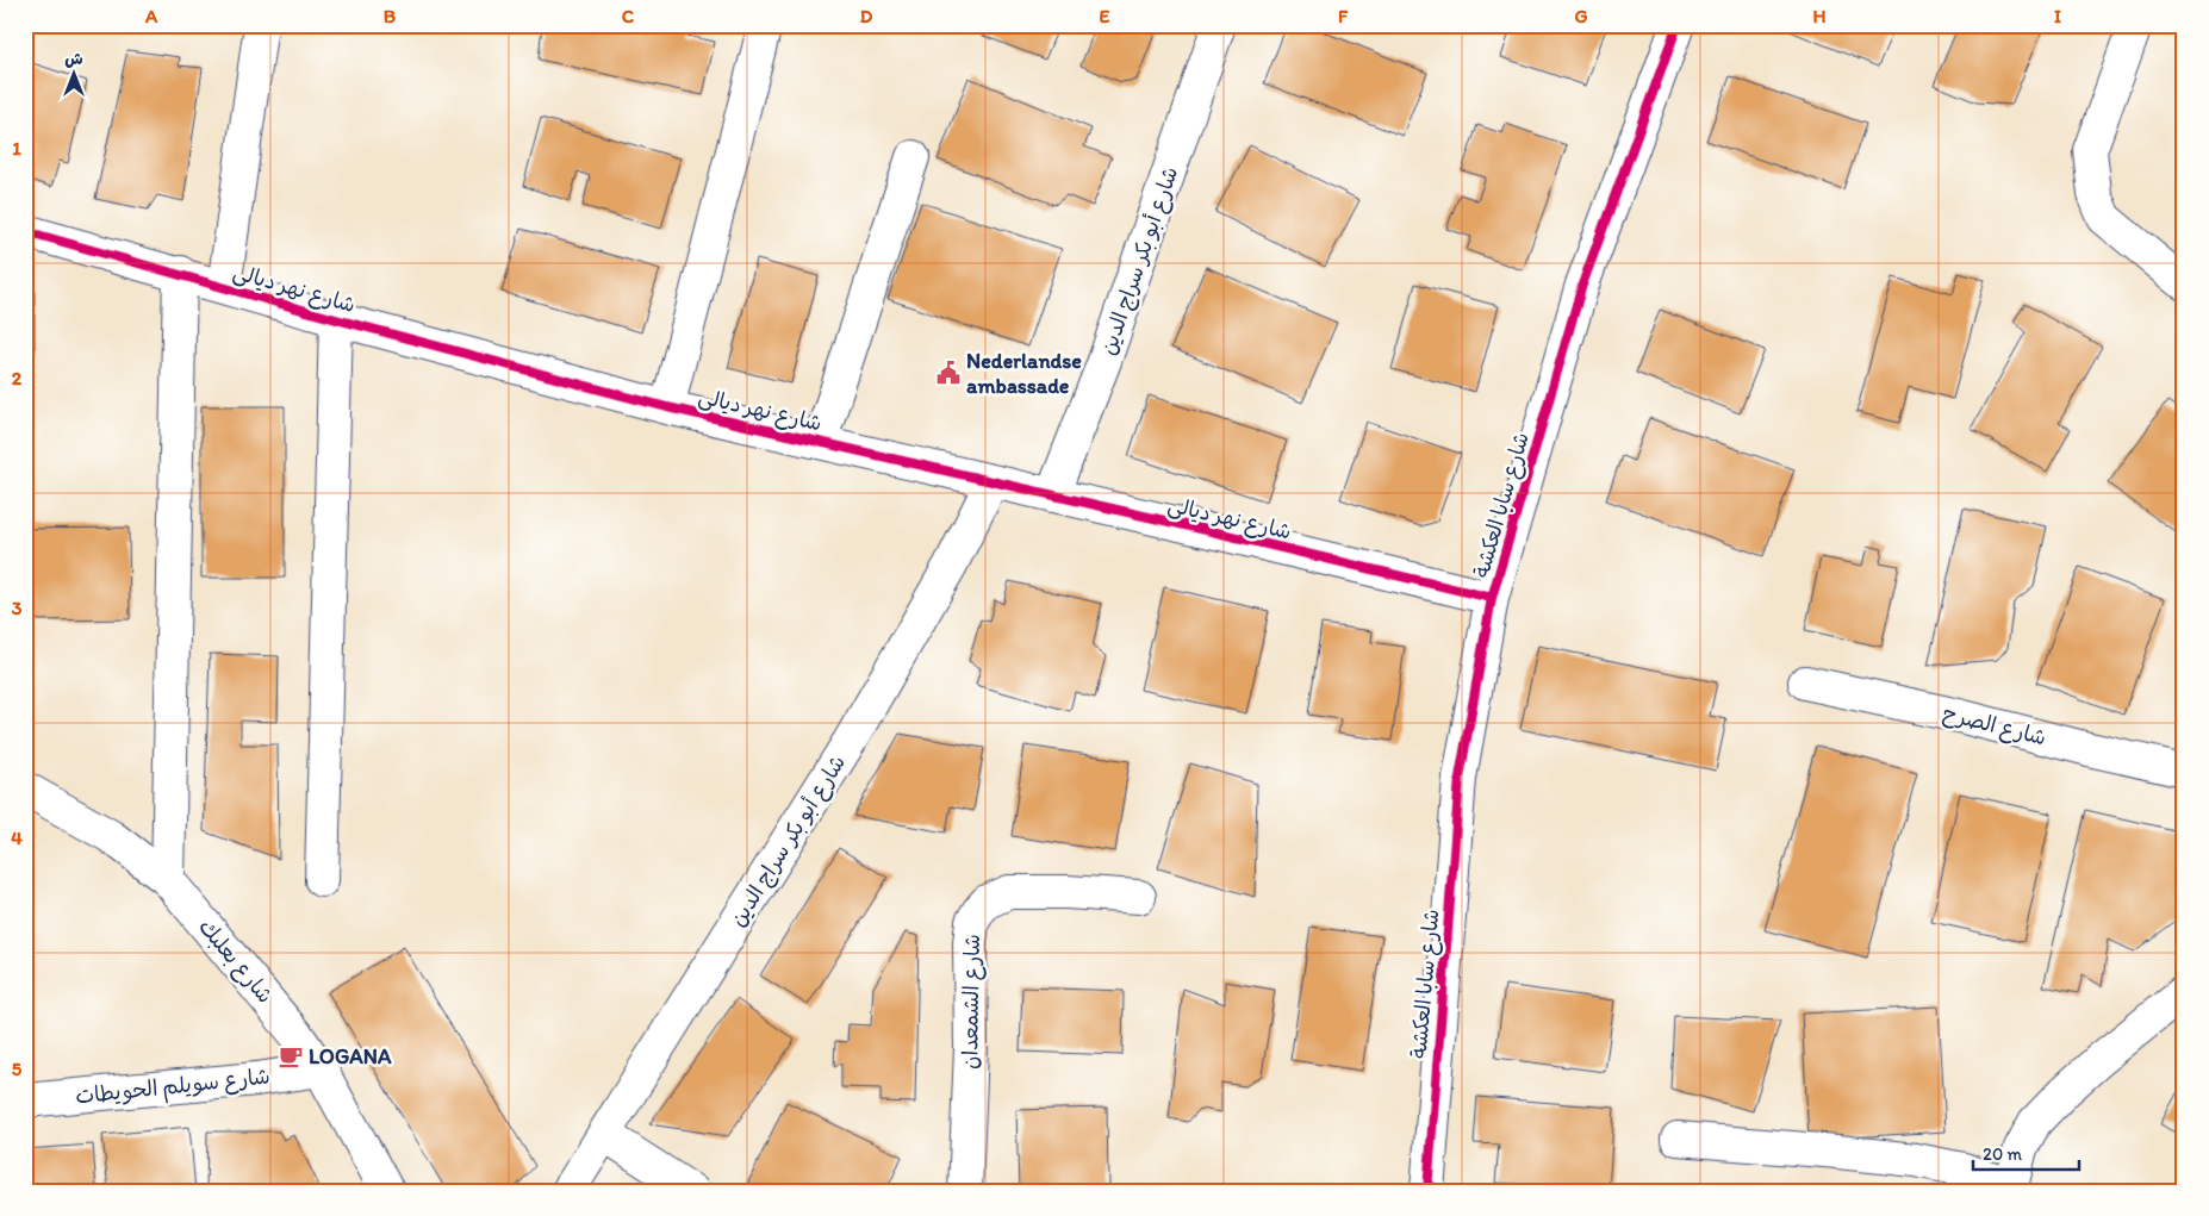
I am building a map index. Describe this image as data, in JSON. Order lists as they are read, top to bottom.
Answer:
{
  "streets": {
    "street": [
      "شارع أبو بكر سراج الدين",
      "شارع نهر ديالى",
      "شارع سابا العكشة",
      "شارع الصرح",
      "شارع بعلبك",
      "شارع الشمعدان",
      "شارع سويلم الحويطات"
    ]
  },
  "crossings": [
    ["شارع أبو بكر سراج الدين", "شارع نهر ديالى"],
    ["شارع نهر ديالى", "شارع سابا العكشة"],
    ["شارع بعلبك", "شارع سويلم الحويطات"]
  ],
  "places": {
    "public building": ["Nederlandse ambassade"],
    "cafe": ["LOGANA"]
  },
  "scale_bar": "20 m",
  "north": "top",
  "grid": {
    "columns": [
      "A",
      "B",
      "C",
      "D",
      "E",
      "F",
      "G",
      "H",
      "I"
    ],
    "rows": [
      "1",
      "2",
      "3",
      "4",
      "5"
    ]
  }
}
